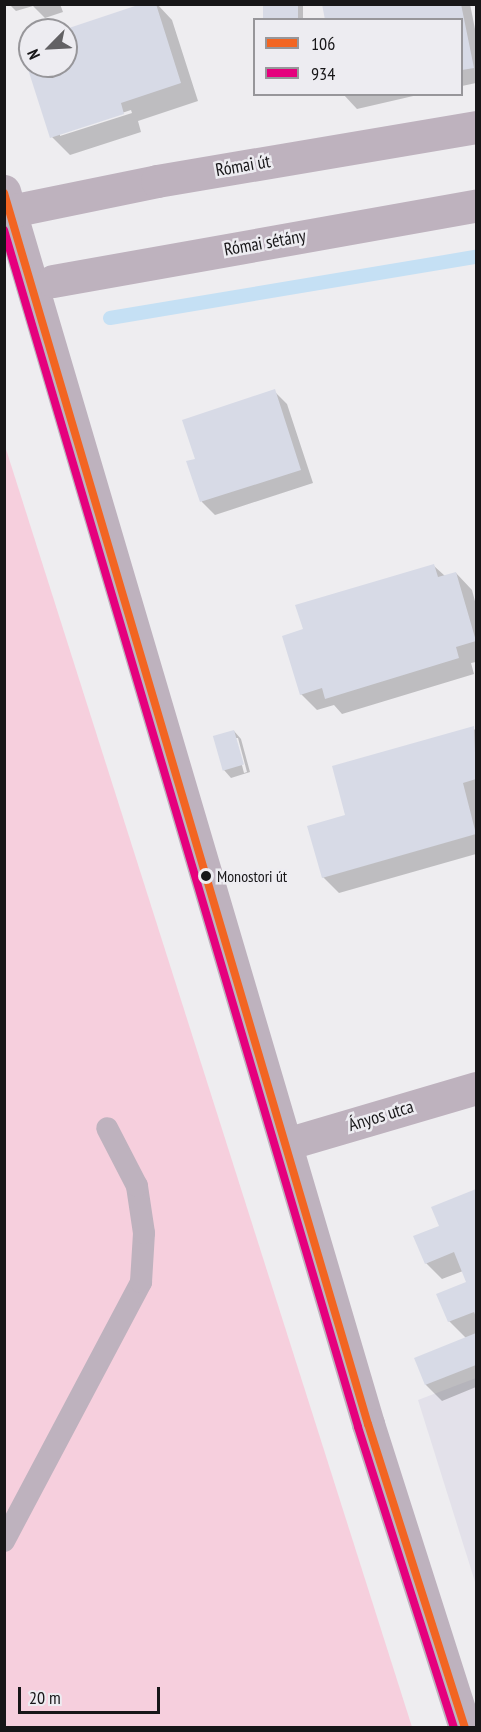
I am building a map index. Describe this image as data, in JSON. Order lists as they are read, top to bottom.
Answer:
{
  "streets": {
    "street": ["Római út", "Római sétány", "Ányos utca"]
  },
  "places": ["Monostori út"],
  "lines": ["transit line 106", "transit line 934"],
  "legend": ["106", "934"],
  "scale_bar": "20 m",
  "north": "bottom left"
}
